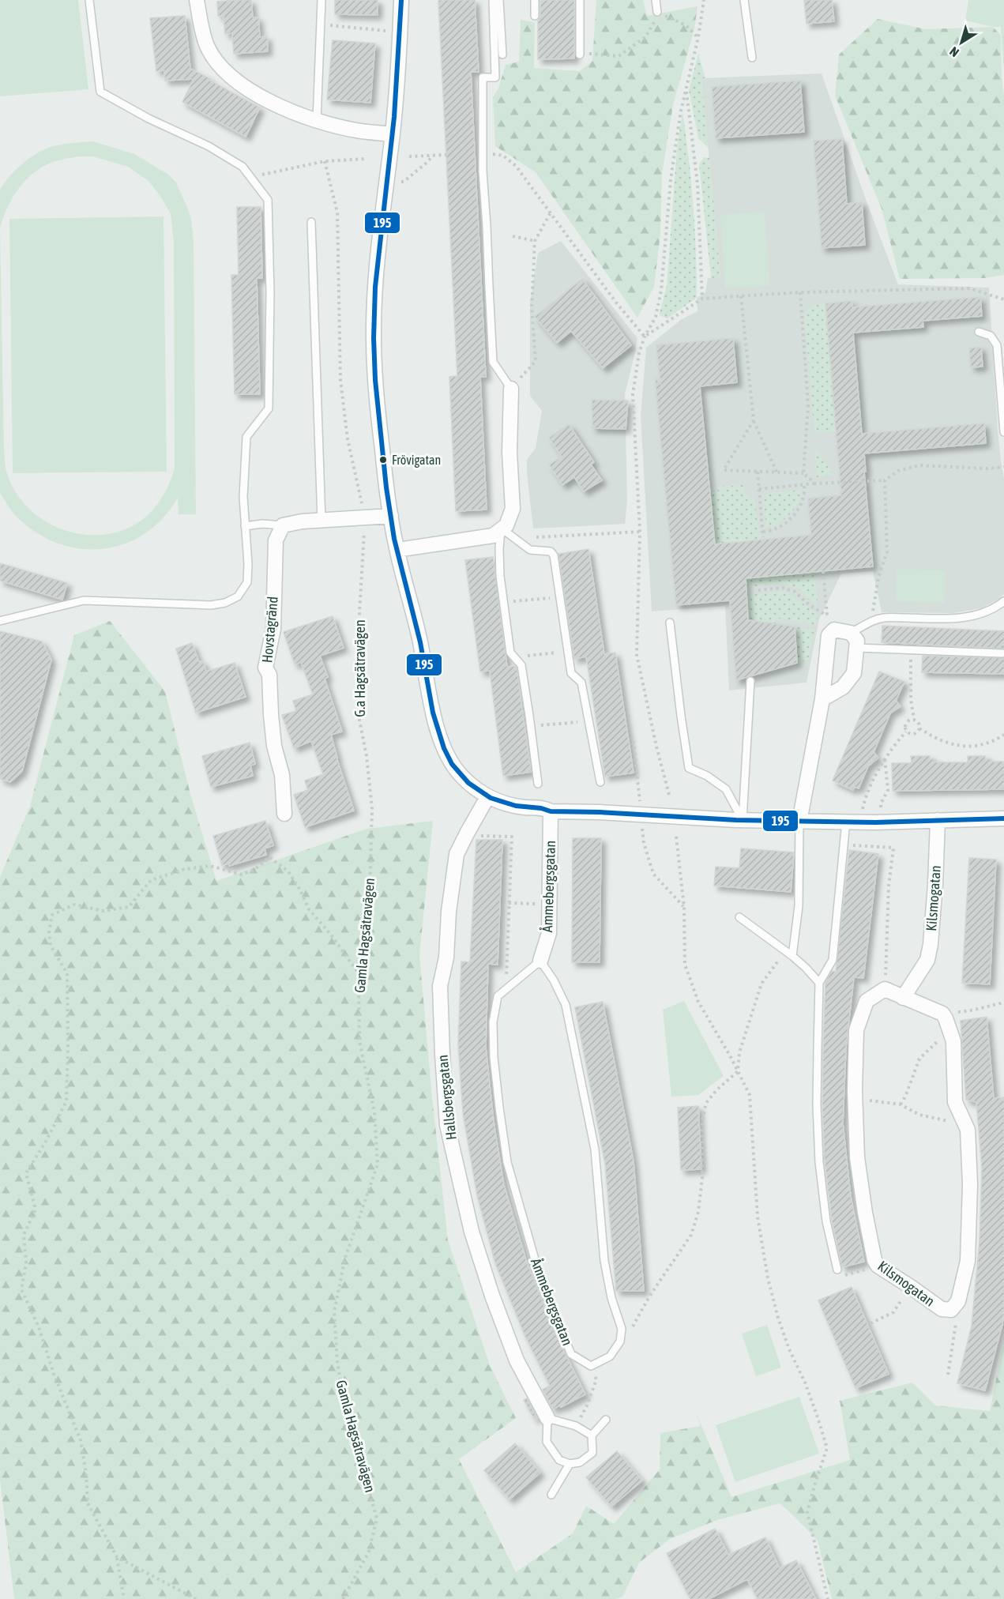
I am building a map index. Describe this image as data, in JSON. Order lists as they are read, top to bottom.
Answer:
{
  "streets": {
    "street": [
      "Hovstagränd",
      "Åmmebergsgatan",
      "Kilsmogatan",
      "Hallsbergsgatan"
    ],
    "path": ["G.a Hagsätravägen", "Gamla Hagsätravägen"]
  },
  "crossings": [
    ["G.a Hagsätravägen", "Gamla Hagsätravägen"]
  ],
  "places": ["Frövigatan"],
  "lines": ["transit line 195"],
  "north": "bottom left"
}
